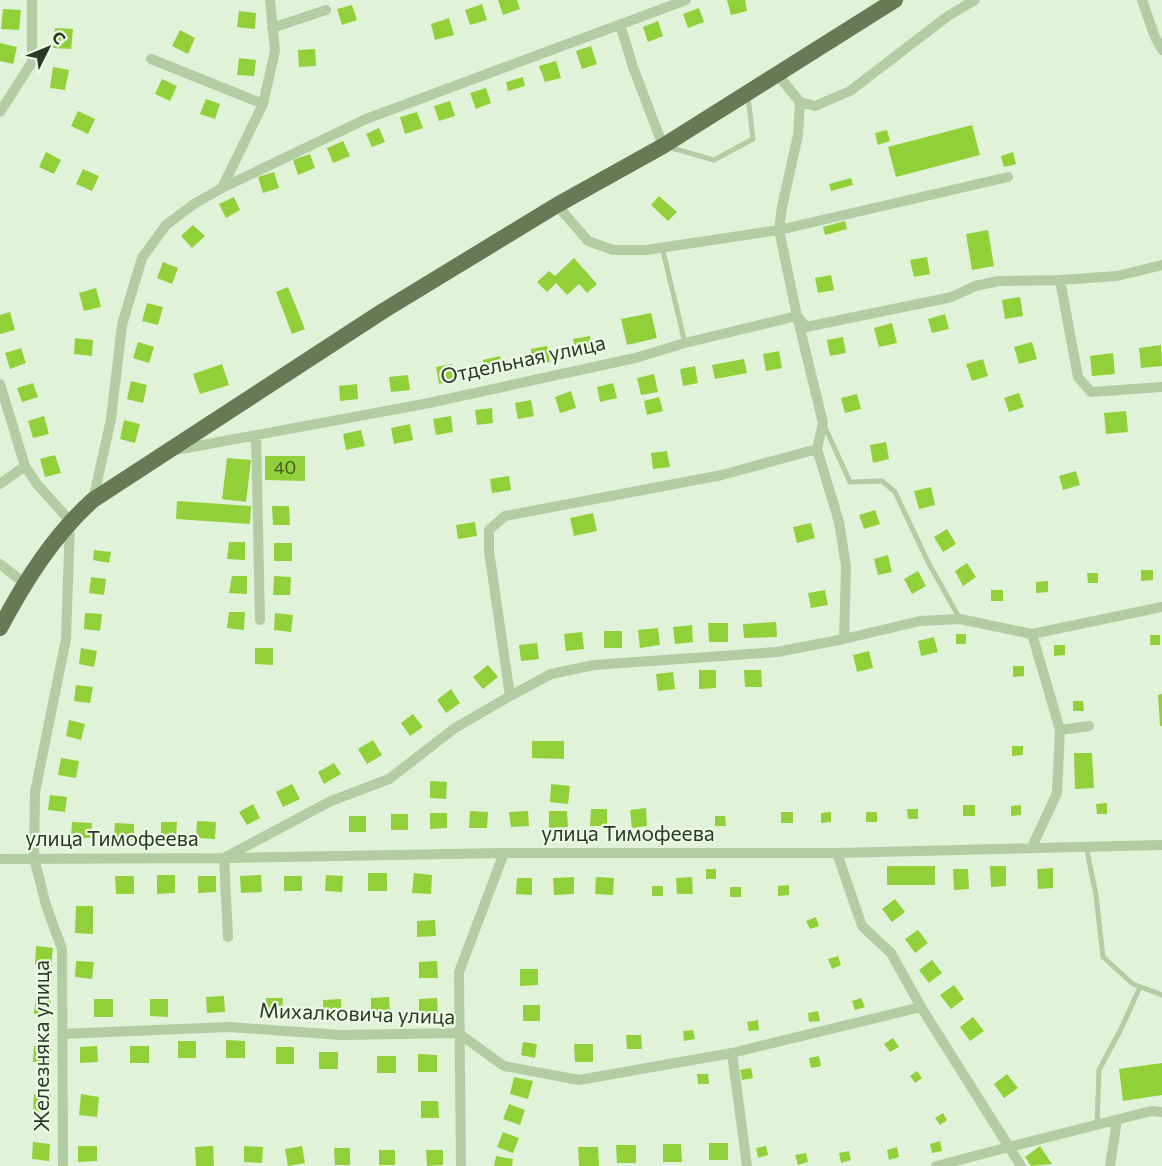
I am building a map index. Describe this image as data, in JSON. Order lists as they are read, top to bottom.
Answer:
{
  "streets": {
    "main road": ["Отдельная улица"],
    "street": ["улица Тимофеева", "Михалковича улица", "Железняка улица"]
  },
  "crossings": [
    ["улица Тимофеева", "Железняка улица"],
    ["Михалковича улица", "Железняка улица"]
  ],
  "house_numbers": ["40"],
  "north": "top right"
}
